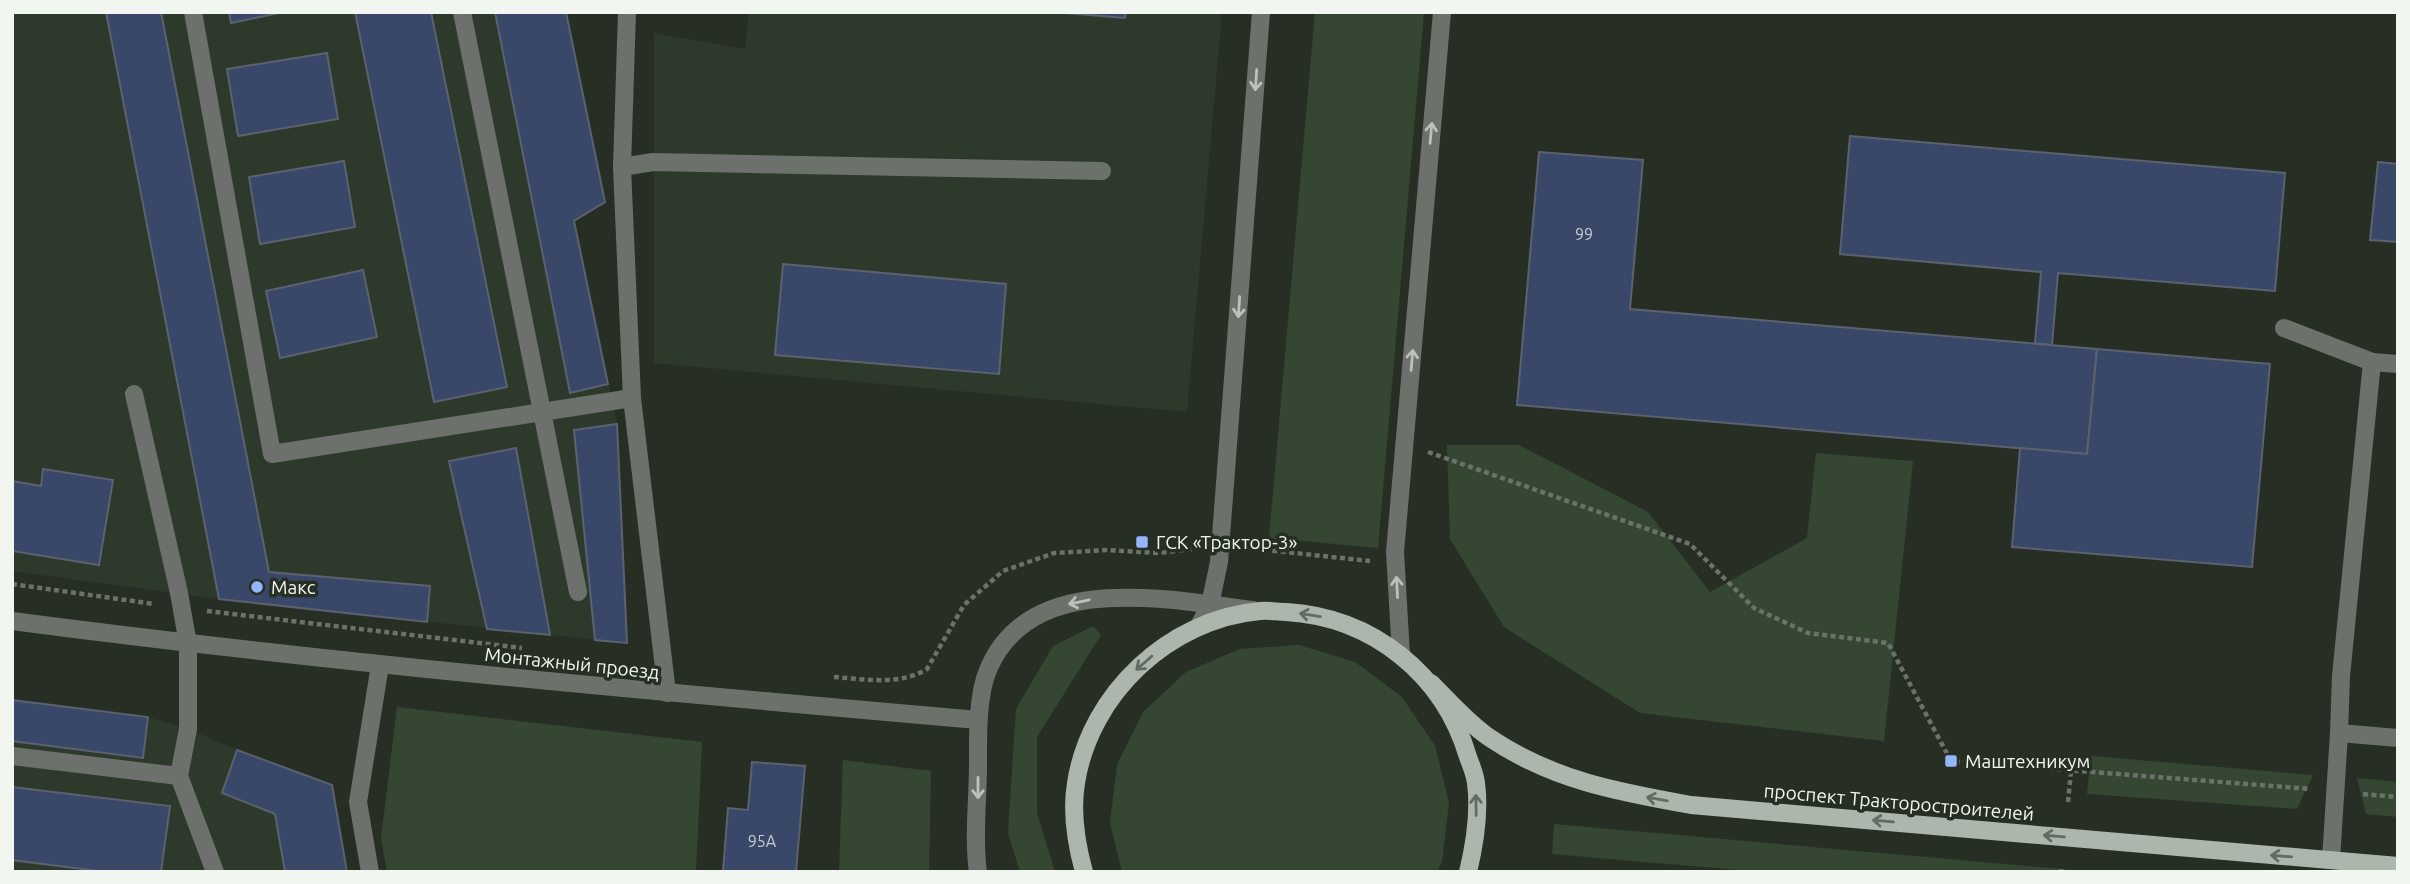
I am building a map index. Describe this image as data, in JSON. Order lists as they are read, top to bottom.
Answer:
{
  "streets": {
    "main road": ["проспект Тракторостроителей"],
    "street": ["Монтажный проезд"]
  },
  "one_way": ["проспект Тракторостроителей"],
  "places": {
    "transit": ["ГСК «Трактор-3»", "Маштехникум"],
    "other": ["Макс"]
  },
  "house_numbers": ["99", "95А"]
}
